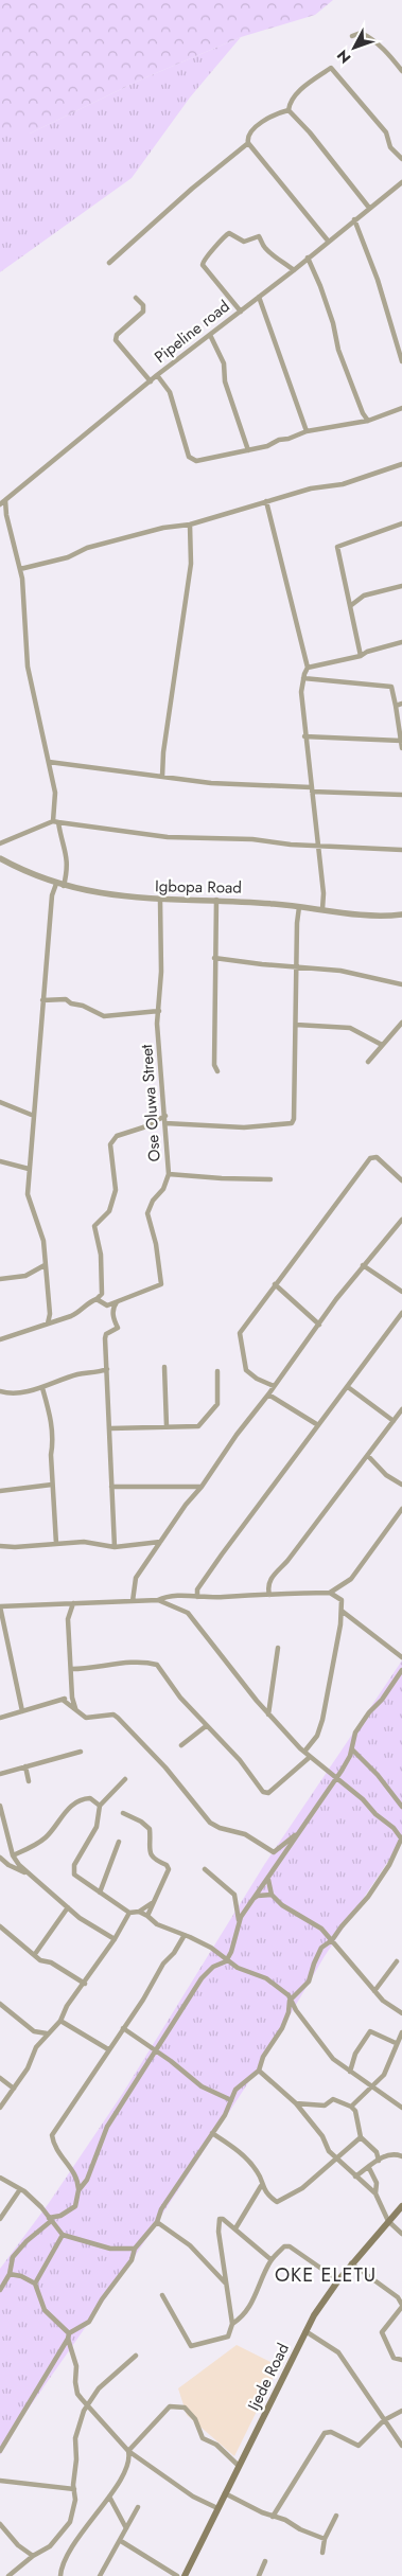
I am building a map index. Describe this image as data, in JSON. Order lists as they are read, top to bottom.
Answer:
{
  "streets": {
    "main road": ["Ijede Road"],
    "street": ["Pipeline road", "Igbopa Road", "Ose Oluwa Street"]
  },
  "crossings": [
    ["Igbopa Road", "Ose Oluwa Street"]
  ],
  "districts": ["OKE ELETU"],
  "north": "bottom left"
}
